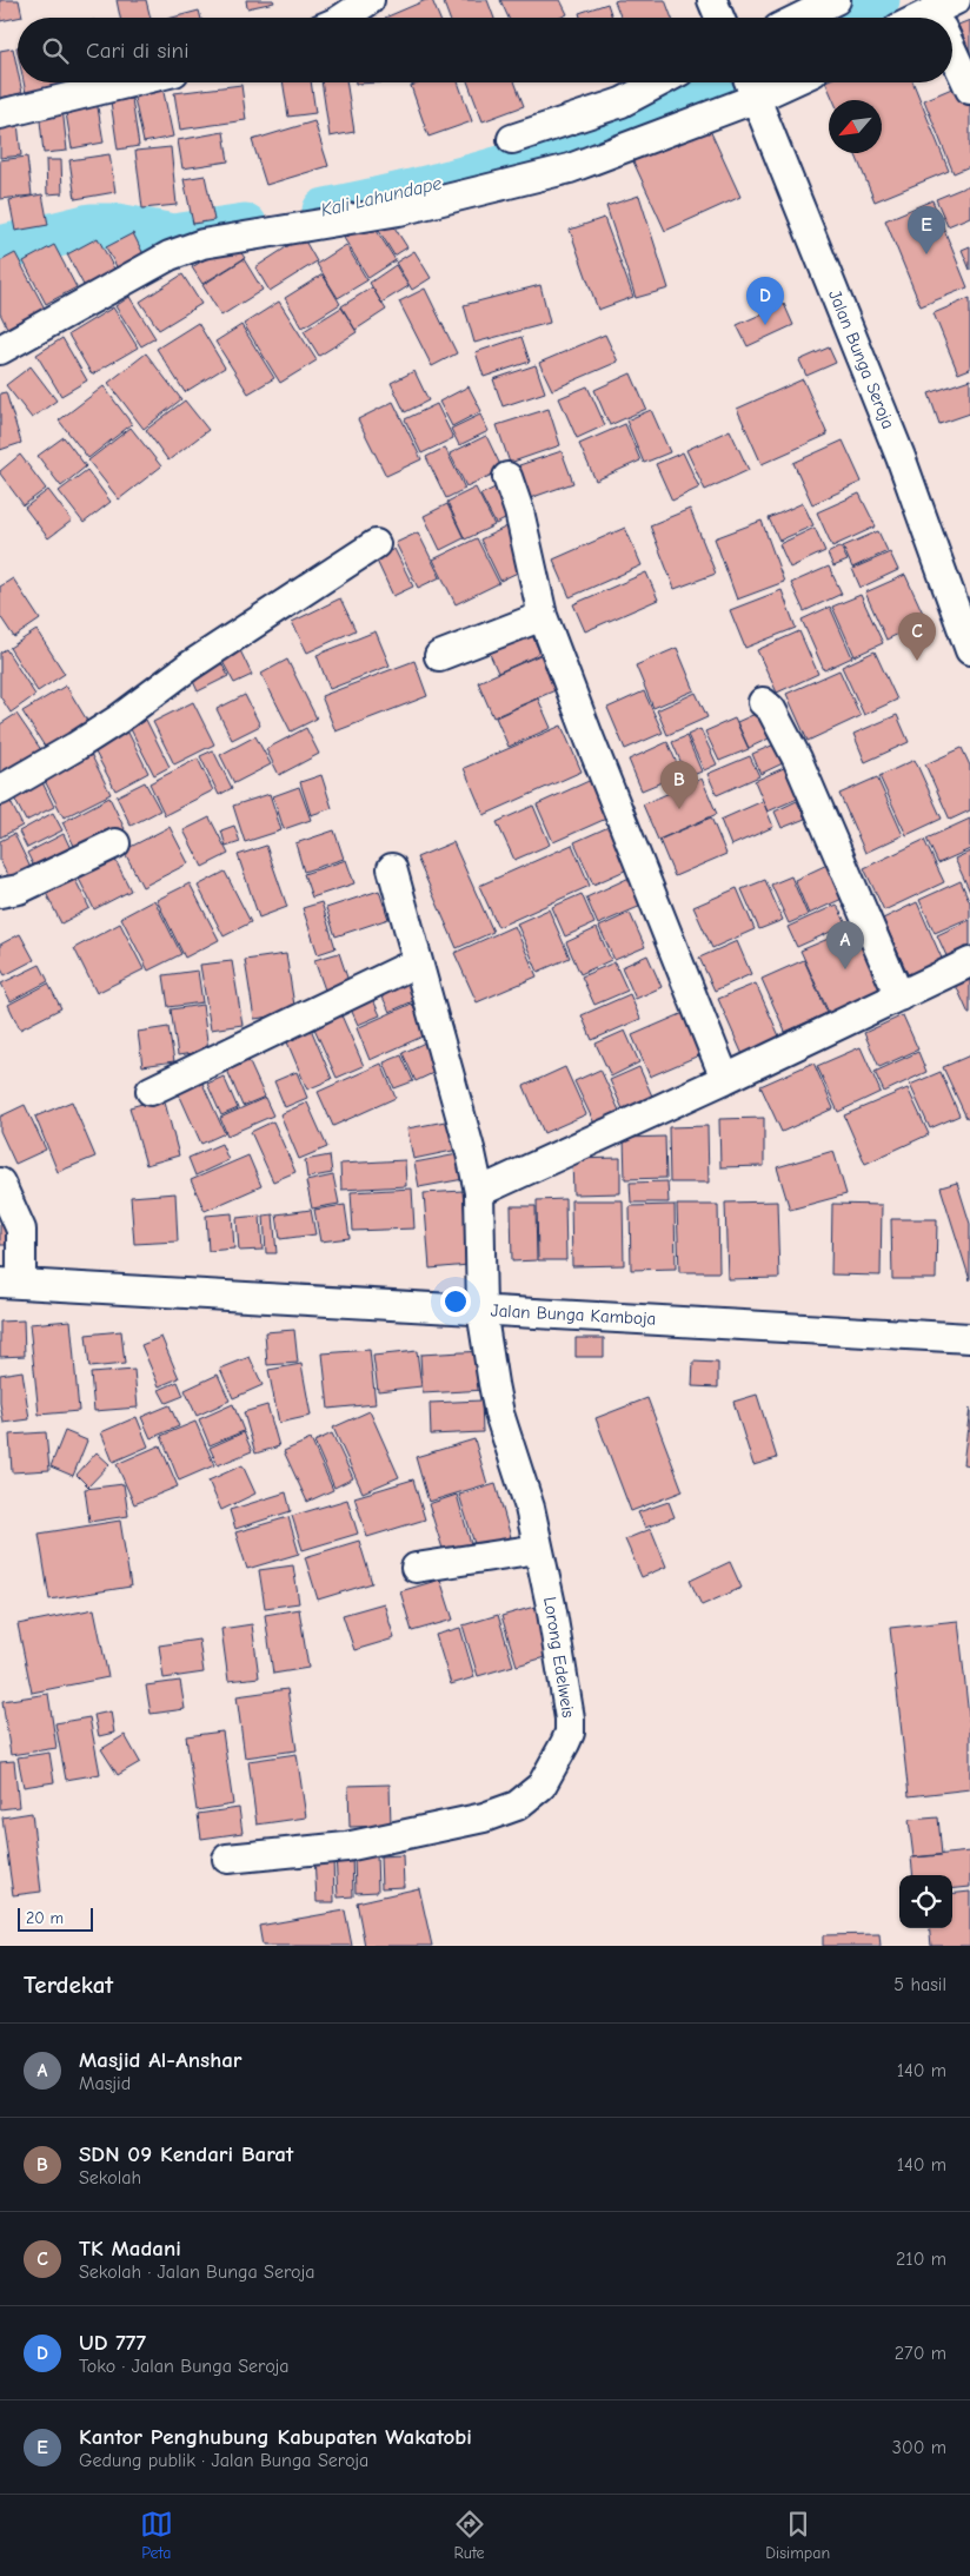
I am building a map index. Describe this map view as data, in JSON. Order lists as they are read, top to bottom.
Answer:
{
  "streets": {
    "street": ["Jalan Bunga Seroja", "Jalan Bunga Kamboja", "Lorong Edelweis"]
  },
  "crossings": [
    ["Jalan Bunga Kamboja", "Lorong Edelweis"]
  ],
  "water": ["Kali Lahundape"],
  "scale_bar": "20 m",
  "north": "bottom left",
  "page": {
    "search": "Cari di sini",
    "pins": [
      "E",
      "D",
      "C",
      "B",
      "A"
    ],
    "scale": "20 m",
    "heading": ["Terdekat", "5 hasil"],
    "list": [
      {
        "mark": "A",
        "name": "Masjid Al-Anshar",
        "note": "Masjid",
        "value": "140 m"
      },
      {
        "mark": "B",
        "name": "SDN 09 Kendari Barat",
        "note": "Sekolah",
        "value": "140 m"
      },
      {
        "mark": "C",
        "name": "TK Madani",
        "note": "Sekolah · Jalan Bunga Seroja",
        "value": "210 m"
      },
      {
        "mark": "D",
        "name": "UD 777",
        "note": "Toko · Jalan Bunga Seroja",
        "value": "270 m"
      },
      {
        "mark": "E",
        "name": "Kantor Penghubung Kabupaten Wakatobi",
        "note": "Gedung publik · Jalan Bunga Seroja",
        "value": "300 m"
      }
    ],
    "nav": ["Peta", "Rute", "Disimpan"]
  }
}
